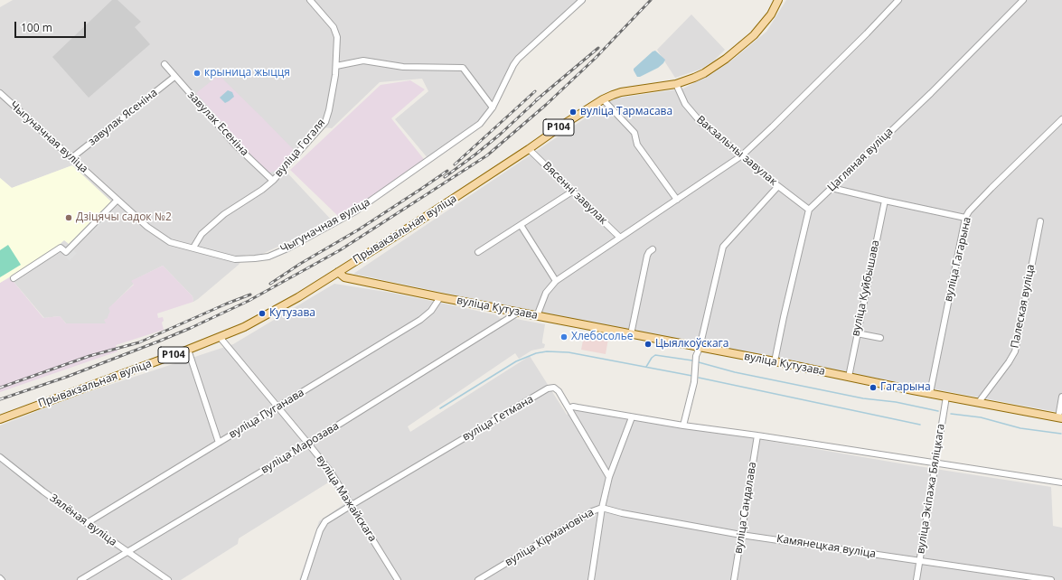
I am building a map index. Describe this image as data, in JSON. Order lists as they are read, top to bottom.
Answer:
{
  "streets": {
    "main road": ["Р104", "Прывакзальная вуліца", "вуліца Кутузава"],
    "street": [
      "завулак Ясеніна",
      "завулак Есеніна",
      "Чыгуначная вуліца",
      "вуліца Гогаля",
      "Вакзальны завулак",
      "Цагляная вуліца",
      "Вясенні завулак",
      "вуліца Гагарына",
      "вуліца Куйбышава",
      "Палеская вуліца",
      "вуліца Пуганава",
      "вуліца Гетмана",
      "вуліца Марозава",
      "вуліца Экіпажа Бяліцкага",
      "вуліца Мажайскага",
      "вуліца Сандалава",
      "Зялёная вуліца",
      "вуліца Кірмановіча",
      "Камянецкая вуліца"
    ]
  },
  "crossings": [
    ["завулак Ясеніна", "завулак Есеніна"],
    ["завулак Ясеніна", "Чыгуначная вуліца"],
    ["завулак Есеніна", "вуліца Гогаля"],
    ["Чыгуначная вуліца", "вуліца Гогаля"],
    ["Вакзальны завулак", "Цагляная вуліца"],
    ["Вакзальны завулак", "Прывакзальная вуліца"],
    ["Вясенні завулак", "Прывакзальная вуліца"],
    ["Прывакзальная вуліца", "вуліца Кутузава"],
    ["Прывакзальная вуліца", "вуліца Мажайскага"],
    ["вуліца Гагарына", "вуліца Кутузава"],
    ["вуліца Куйбышава", "вуліца Кутузава"],
    ["Палеская вуліца", "вуліца Кутузава"],
    ["вуліца Кутузава", "вуліца Пуганава"],
    ["вуліца Кутузава", "вуліца Марозава"],
    ["вуліца Кутузава", "вуліца Экіпажа Бяліцкага"],
    ["вуліца Пуганава", "вуліца Мажайскага"],
    ["вуліца Пуганава", "Зялёная вуліца"],
    ["вуліца Гетмана", "вуліца Мажайскага"],
    ["вуліца Марозава", "вуліца Мажайскага"],
    ["вуліца Марозава", "Зялёная вуліца"],
    ["вуліца Экіпажа Бяліцкага", "Камянецкая вуліца"],
    ["вуліца Сандалава", "Камянецкая вуліца"],
    ["вуліца Кірмановіча", "Камянецкая вуліца"]
  ],
  "places": [
    "крыница жыцця",
    "вуліца Тармасава",
    "Дзіцячы садок №2",
    "Кутузава",
    "Хлебосолье",
    "Цыялкоўскага",
    "Гагарына"
  ],
  "scale_bar": "100 m"
}
